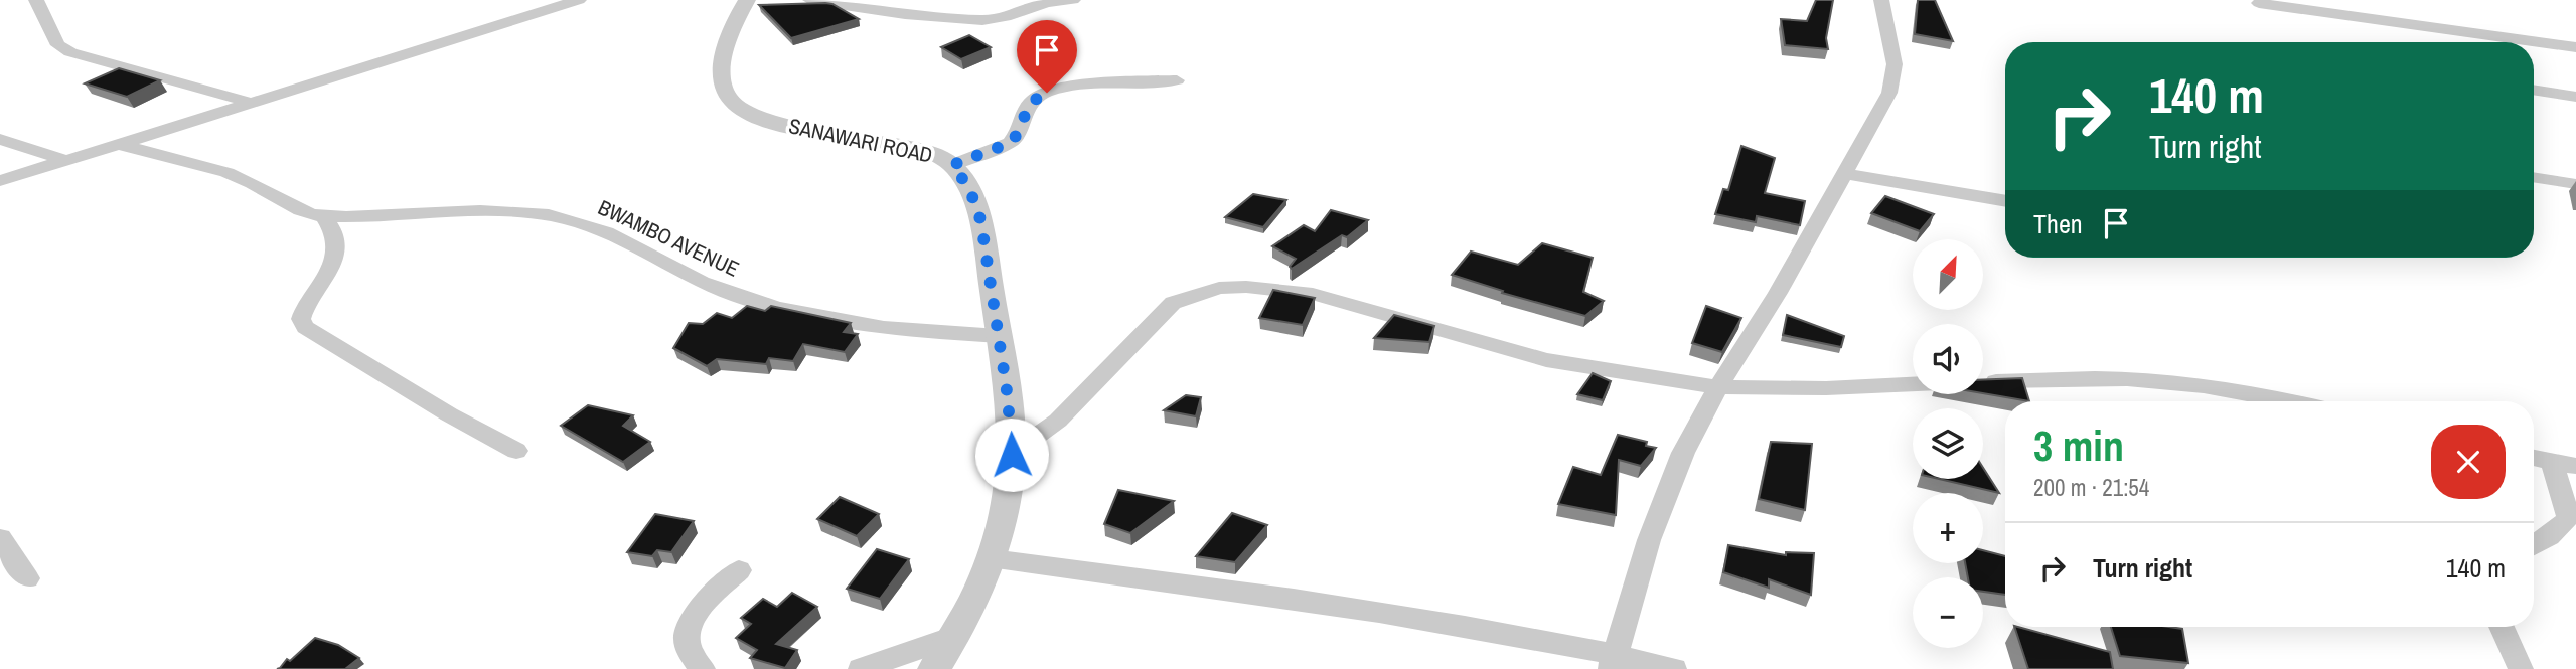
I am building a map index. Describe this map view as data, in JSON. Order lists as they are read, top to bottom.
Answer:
{
  "streets": {
    "street": ["SANAWARI ROAD", "BWAMBO AVENUE"]
  },
  "crossings": [
    ["SANAWARI ROAD", "BWAMBO AVENUE"]
  ],
  "north": "top right",
  "page": {
    "turn": ["140 m", "Turn right"],
    "then": "Then",
    "map_buttons": ["+", "−"],
    "heading": ["3 min", "200 m · 21:54"],
    "list": [
      {
        "name": "Turn right",
        "value": "140 m"
      }
    ]
  }
}
